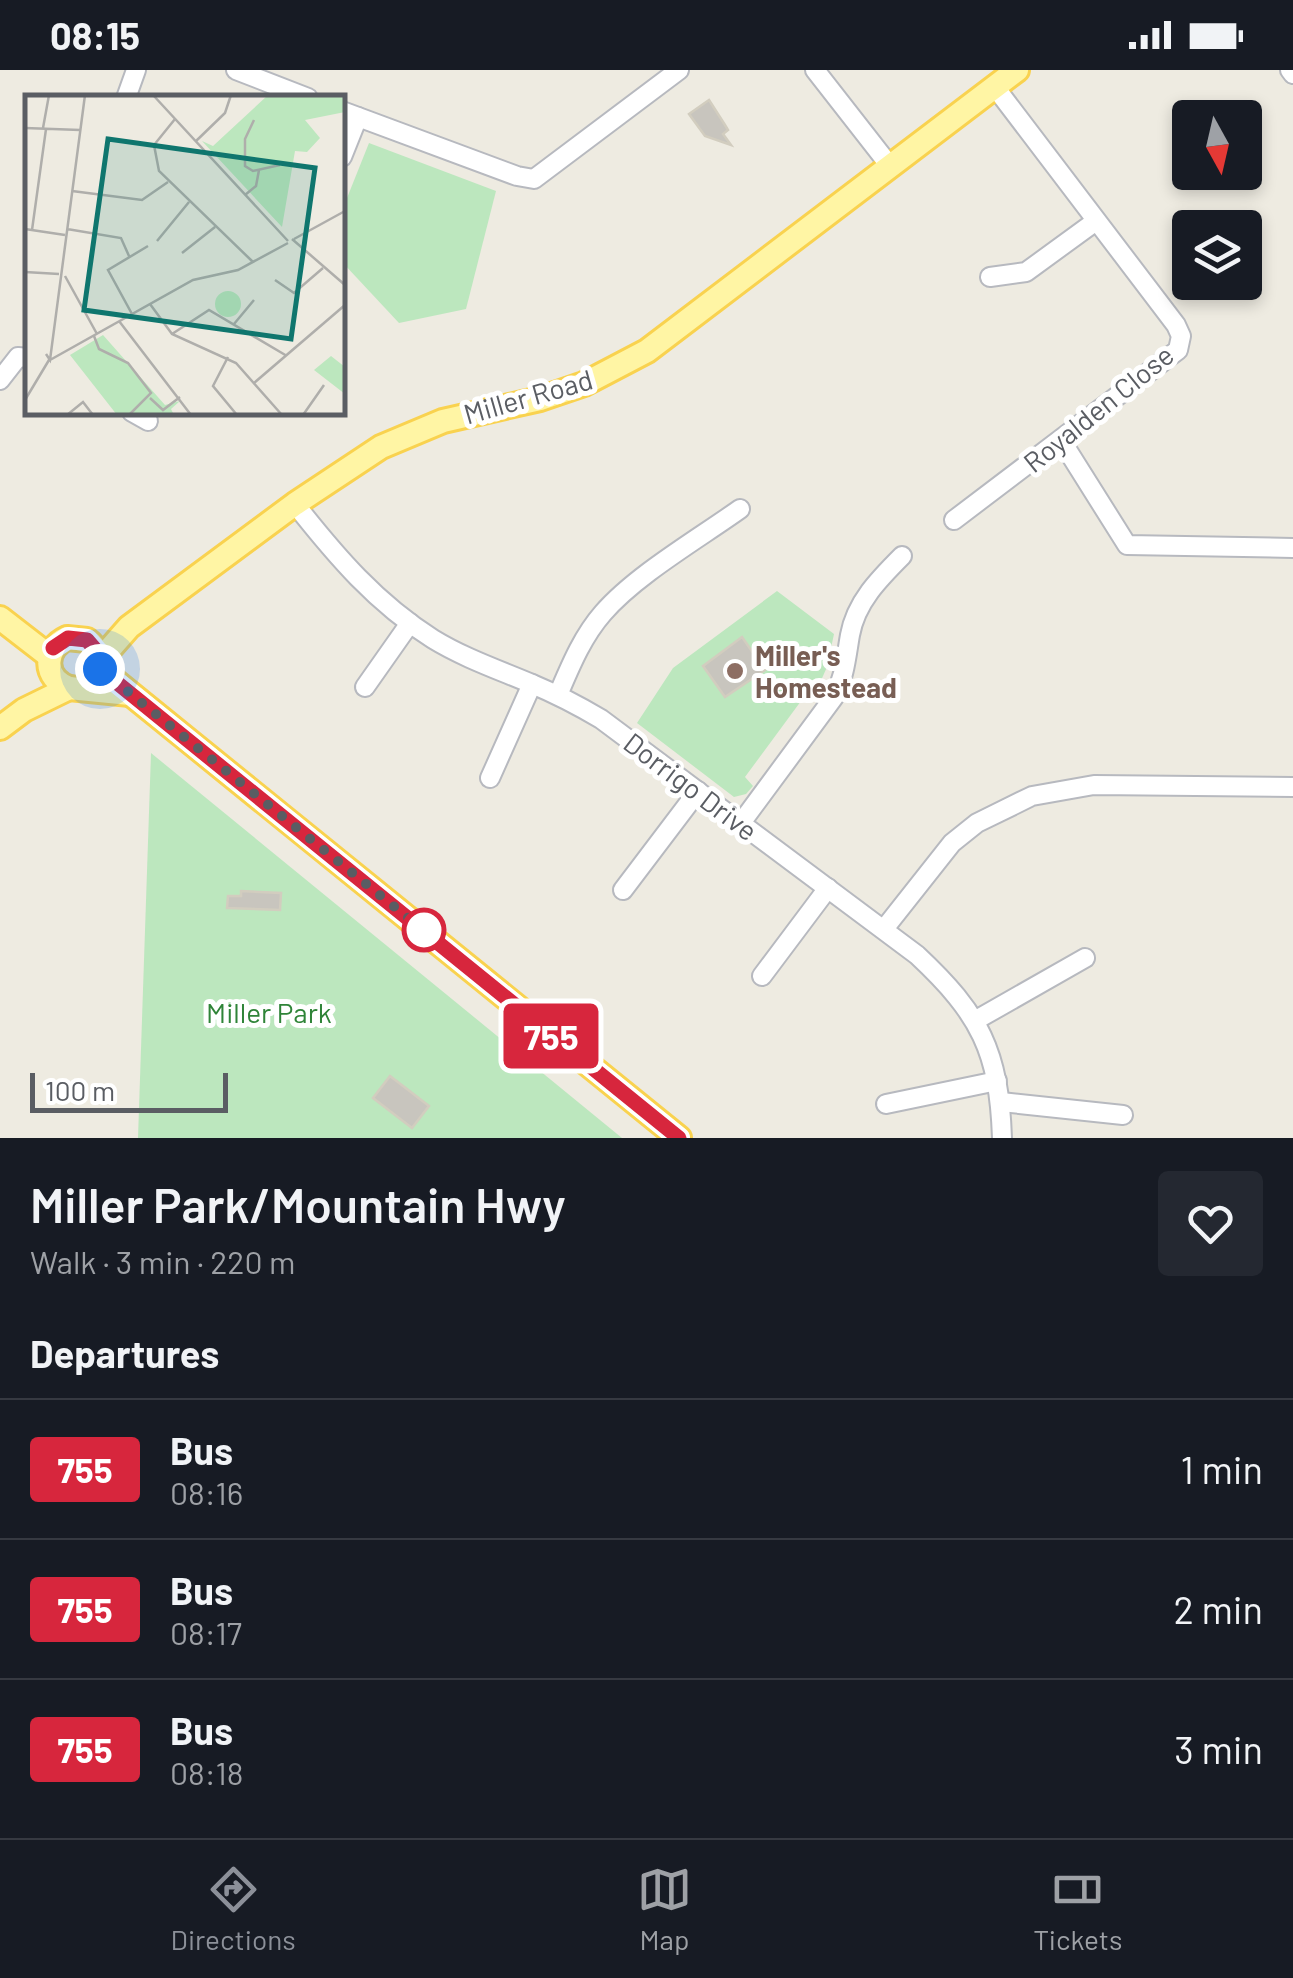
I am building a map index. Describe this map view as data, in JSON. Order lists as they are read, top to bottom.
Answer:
{
  "streets": {
    "main road": ["Miller Road"],
    "street": ["Royalden Close", "Dorrigo Drive"]
  },
  "crossings": [
    ["Miller Road", "Royalden Close"],
    ["Miller Road", "Dorrigo Drive"]
  ],
  "parks": ["Miller Park"],
  "places": ["Miller's Homestead"],
  "lines": ["bus line 755"],
  "scale_bar": "100 m",
  "north": "bottom",
  "page": {
    "status": "08:15",
    "on_map": "755",
    "scale": "100 m",
    "heading": [
      ["Miller Park/Mountain Hwy", "Walk · 3 min · 220 m"],
      "Departures"
    ],
    "list": [
      {
        "mark": "755",
        "name": "Bus",
        "note": "08:16",
        "value": "1 min"
      },
      {
        "mark": "755",
        "name": "Bus",
        "note": "08:17",
        "value": "2 min"
      },
      {
        "mark": "755",
        "name": "Bus",
        "note": "08:18",
        "value": "3 min"
      }
    ],
    "tabs": ["Directions", "Map", "Tickets"]
  }
}
